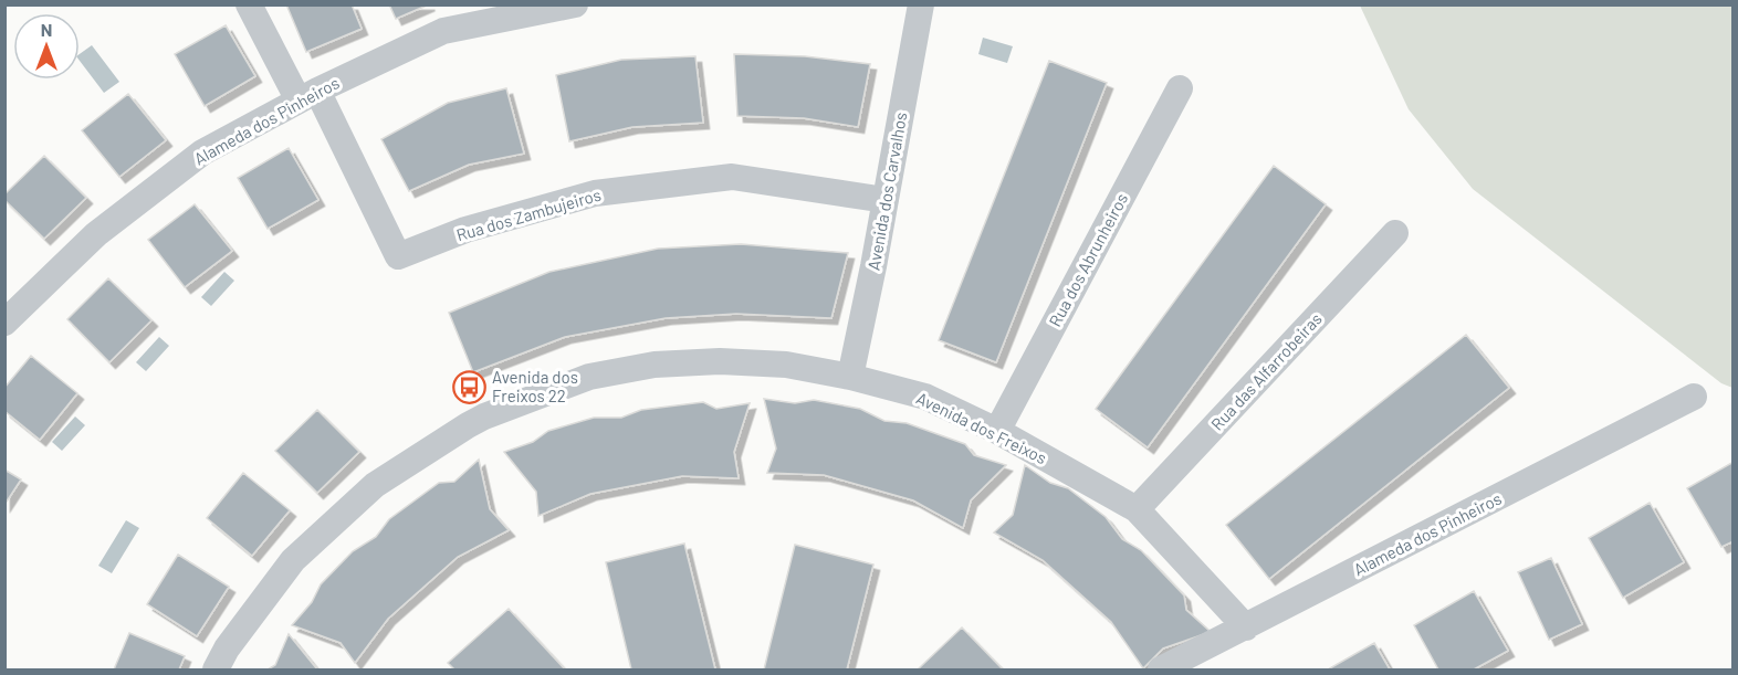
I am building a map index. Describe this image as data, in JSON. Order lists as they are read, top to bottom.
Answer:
{
  "streets": {
    "street": [
      "Alameda dos Pinheiros",
      "Avenida dos Carvalhos",
      "Rua dos Zambujeiros",
      "Rua dos Abrunheiros",
      "Rua das Alfarrobeiras",
      "Avenida dos Freixos"
    ]
  },
  "crossings": [
    ["Alameda dos Pinheiros", "Rua dos Zambujeiros"],
    ["Alameda dos Pinheiros", "Avenida dos Freixos"],
    ["Avenida dos Carvalhos", "Rua dos Zambujeiros"],
    ["Avenida dos Carvalhos", "Avenida dos Freixos"],
    ["Rua dos Abrunheiros", "Avenida dos Freixos"],
    ["Rua das Alfarrobeiras", "Avenida dos Freixos"]
  ],
  "places": {
    "bus stop": ["Avenida dos Freixos 22"]
  },
  "north": "top"
}
